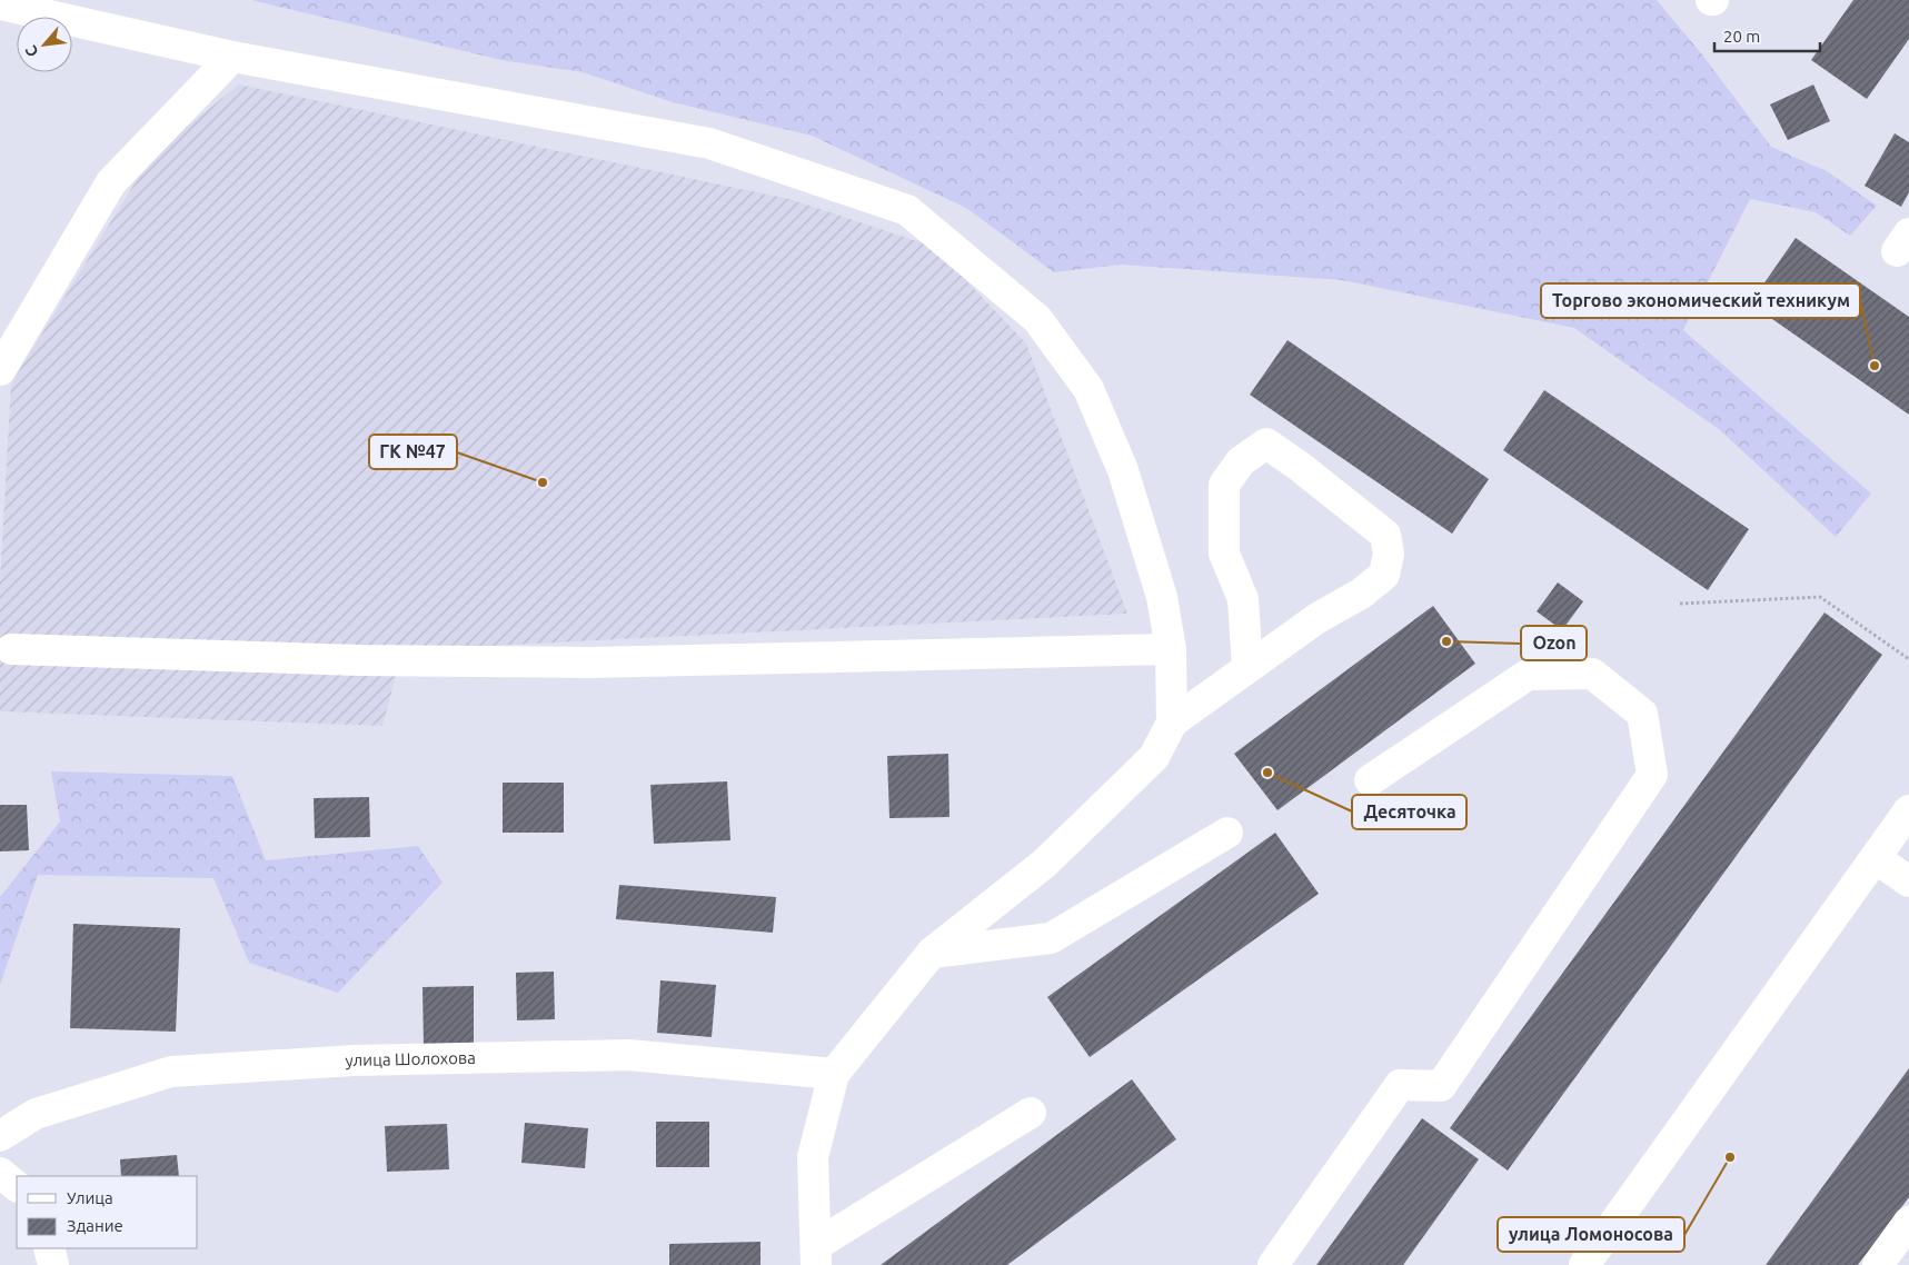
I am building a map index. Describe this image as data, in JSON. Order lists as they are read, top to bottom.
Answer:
{
  "streets": {
    "street": ["улица Шолохова"]
  },
  "places": [
    "Торгово экономический техникум",
    "ГК №47",
    "Ozon",
    "Десяточка",
    "улица Ломоносова"
  ],
  "legend": ["Улица", "Здание"],
  "scale_bar": "20 m",
  "north": "bottom left"
}
